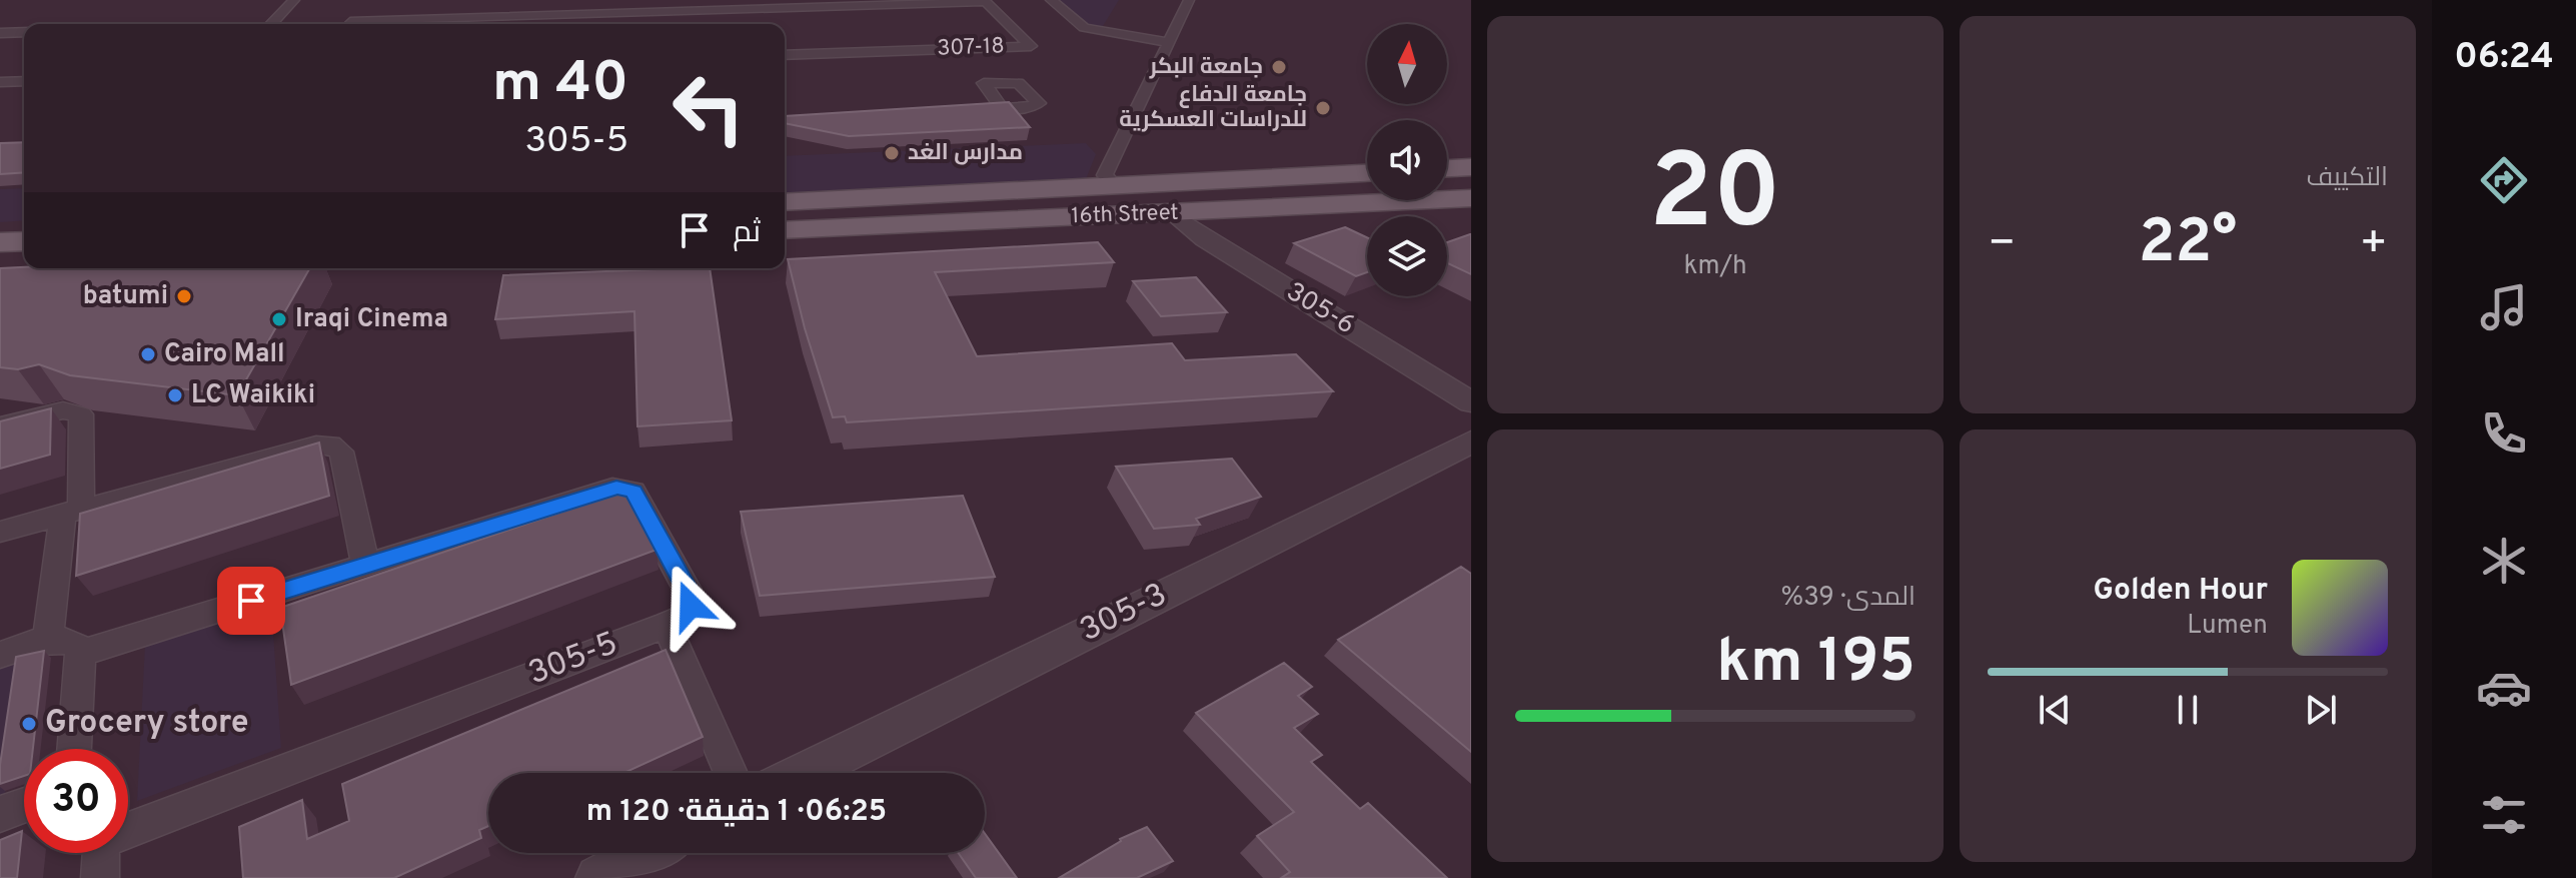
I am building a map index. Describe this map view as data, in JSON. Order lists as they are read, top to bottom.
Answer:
{
  "streets": {
    "main road": ["16th Street"],
    "street": [
      "307-18",
      "305-6",
      "305-3",
      "305-5"
    ]
  },
  "crossings": [
    ["16th Street", "305-6"]
  ],
  "places": [
    "جامعة البكر",
    "جامعة الدفاع للدراسات العسكرية",
    "مدارس الغد",
    "batumi",
    "Iraqi Cinema",
    "Cairo Mall",
    "LC Waikiki",
    "Grocery store"
  ],
  "north": "top",
  "page": {
    "tabs": "06:24",
    "tile": [
      "التكييف",
      ["20", "km/h"],
      ["المدى · 39%", "195 km"]
    ],
    "turn": ["40 m", "305-5"],
    "then": "ثم",
    "heat": ["−", "22°", "+"],
    "song": ["Golden Hour", "Lumen"],
    "limit": "30",
    "trip": "06:25 · 1 دقيقة · 120 m"
  }
}
